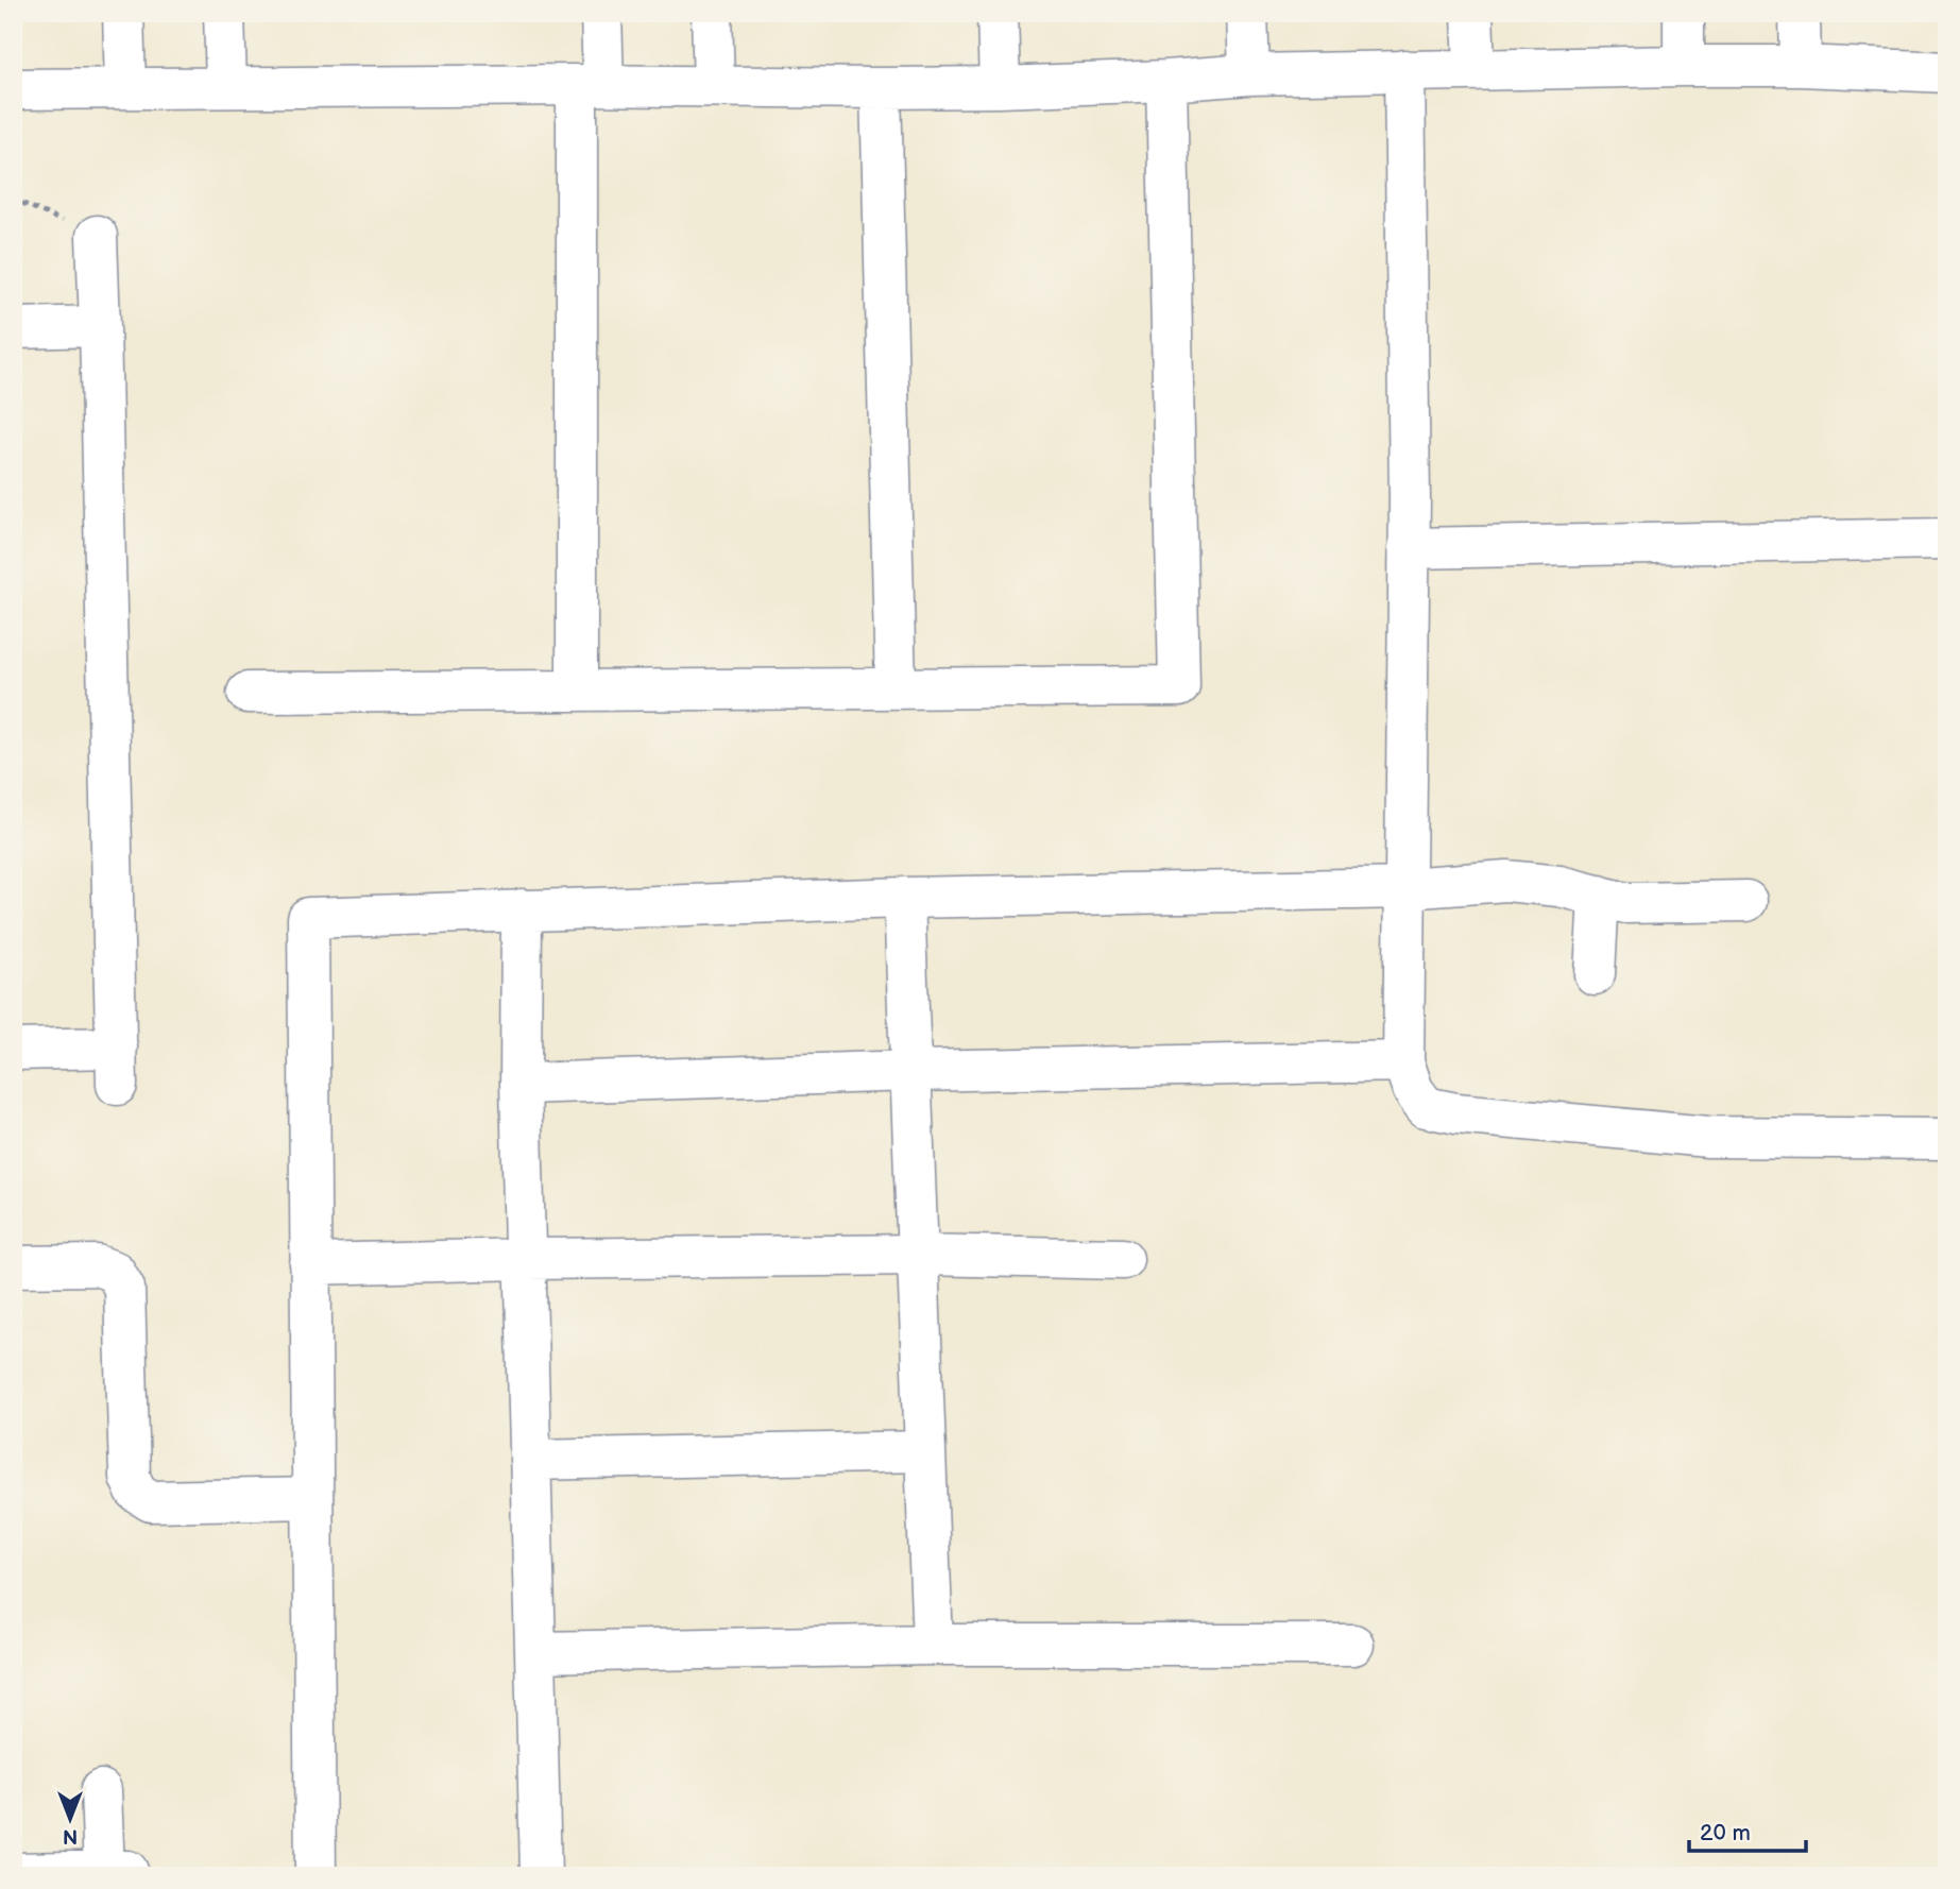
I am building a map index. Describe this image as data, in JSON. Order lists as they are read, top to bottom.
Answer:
{
  "scale_bar": "20 m",
  "north": "bottom"
}
